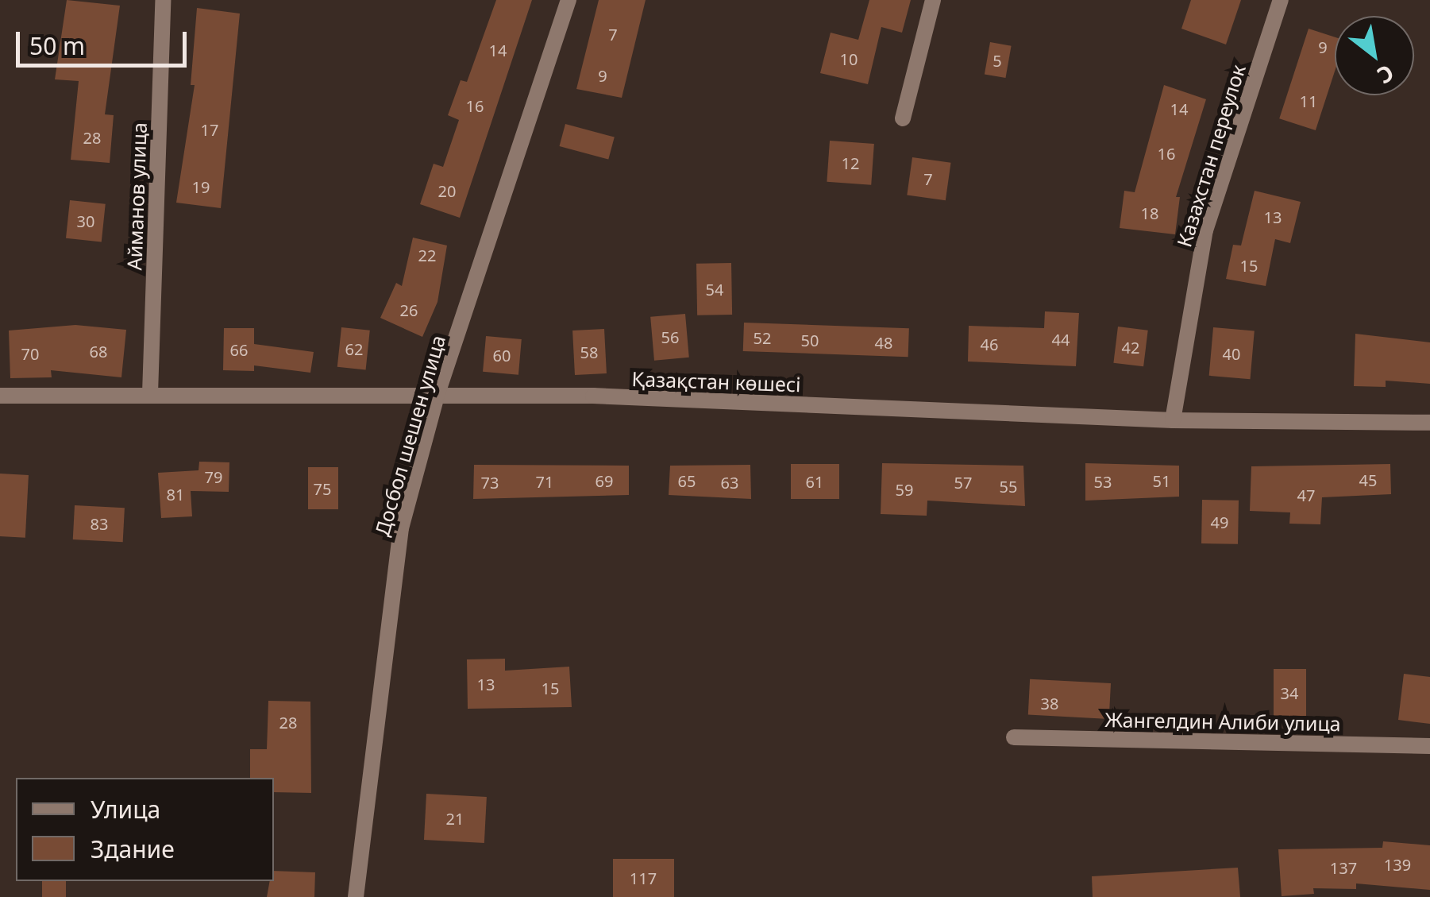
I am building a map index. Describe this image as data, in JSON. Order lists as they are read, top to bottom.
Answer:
{
  "streets": {
    "street": [
      "Казахстан переулок",
      "Айманов улица",
      "Қазақстан көшесі",
      "Досбол шешен улица",
      "Жангелдин Алиби улица"
    ]
  },
  "crossings": [
    ["Казахстан переулок", "Қазақстан көшесі"],
    ["Айманов улица", "Қазақстан көшесі"],
    ["Қазақстан көшесі", "Досбол шешен улица"]
  ],
  "house_numbers": [
    "7",
    "9",
    "14",
    "10",
    "5",
    "9",
    "11",
    "16",
    "14",
    "17",
    "28",
    "16",
    "12",
    "7",
    "19",
    "20",
    "18",
    "13",
    "30",
    "22",
    "15",
    "54",
    "26",
    "56",
    "52",
    "44",
    "50",
    "48",
    "46",
    "42",
    "62",
    "66",
    "68",
    "58",
    "70",
    "40",
    "60",
    "79",
    "45",
    "69",
    "65",
    "51",
    "71",
    "61",
    "53",
    "73",
    "63",
    "57",
    "55",
    "75",
    "59",
    "81",
    "47",
    "49",
    "83",
    "13",
    "15",
    "34",
    "38",
    "28",
    "21",
    "139",
    "137",
    "117"
  ],
  "legend": ["Улица", "Здание"],
  "scale_bar": "50 m",
  "north": "bottom right"
}
